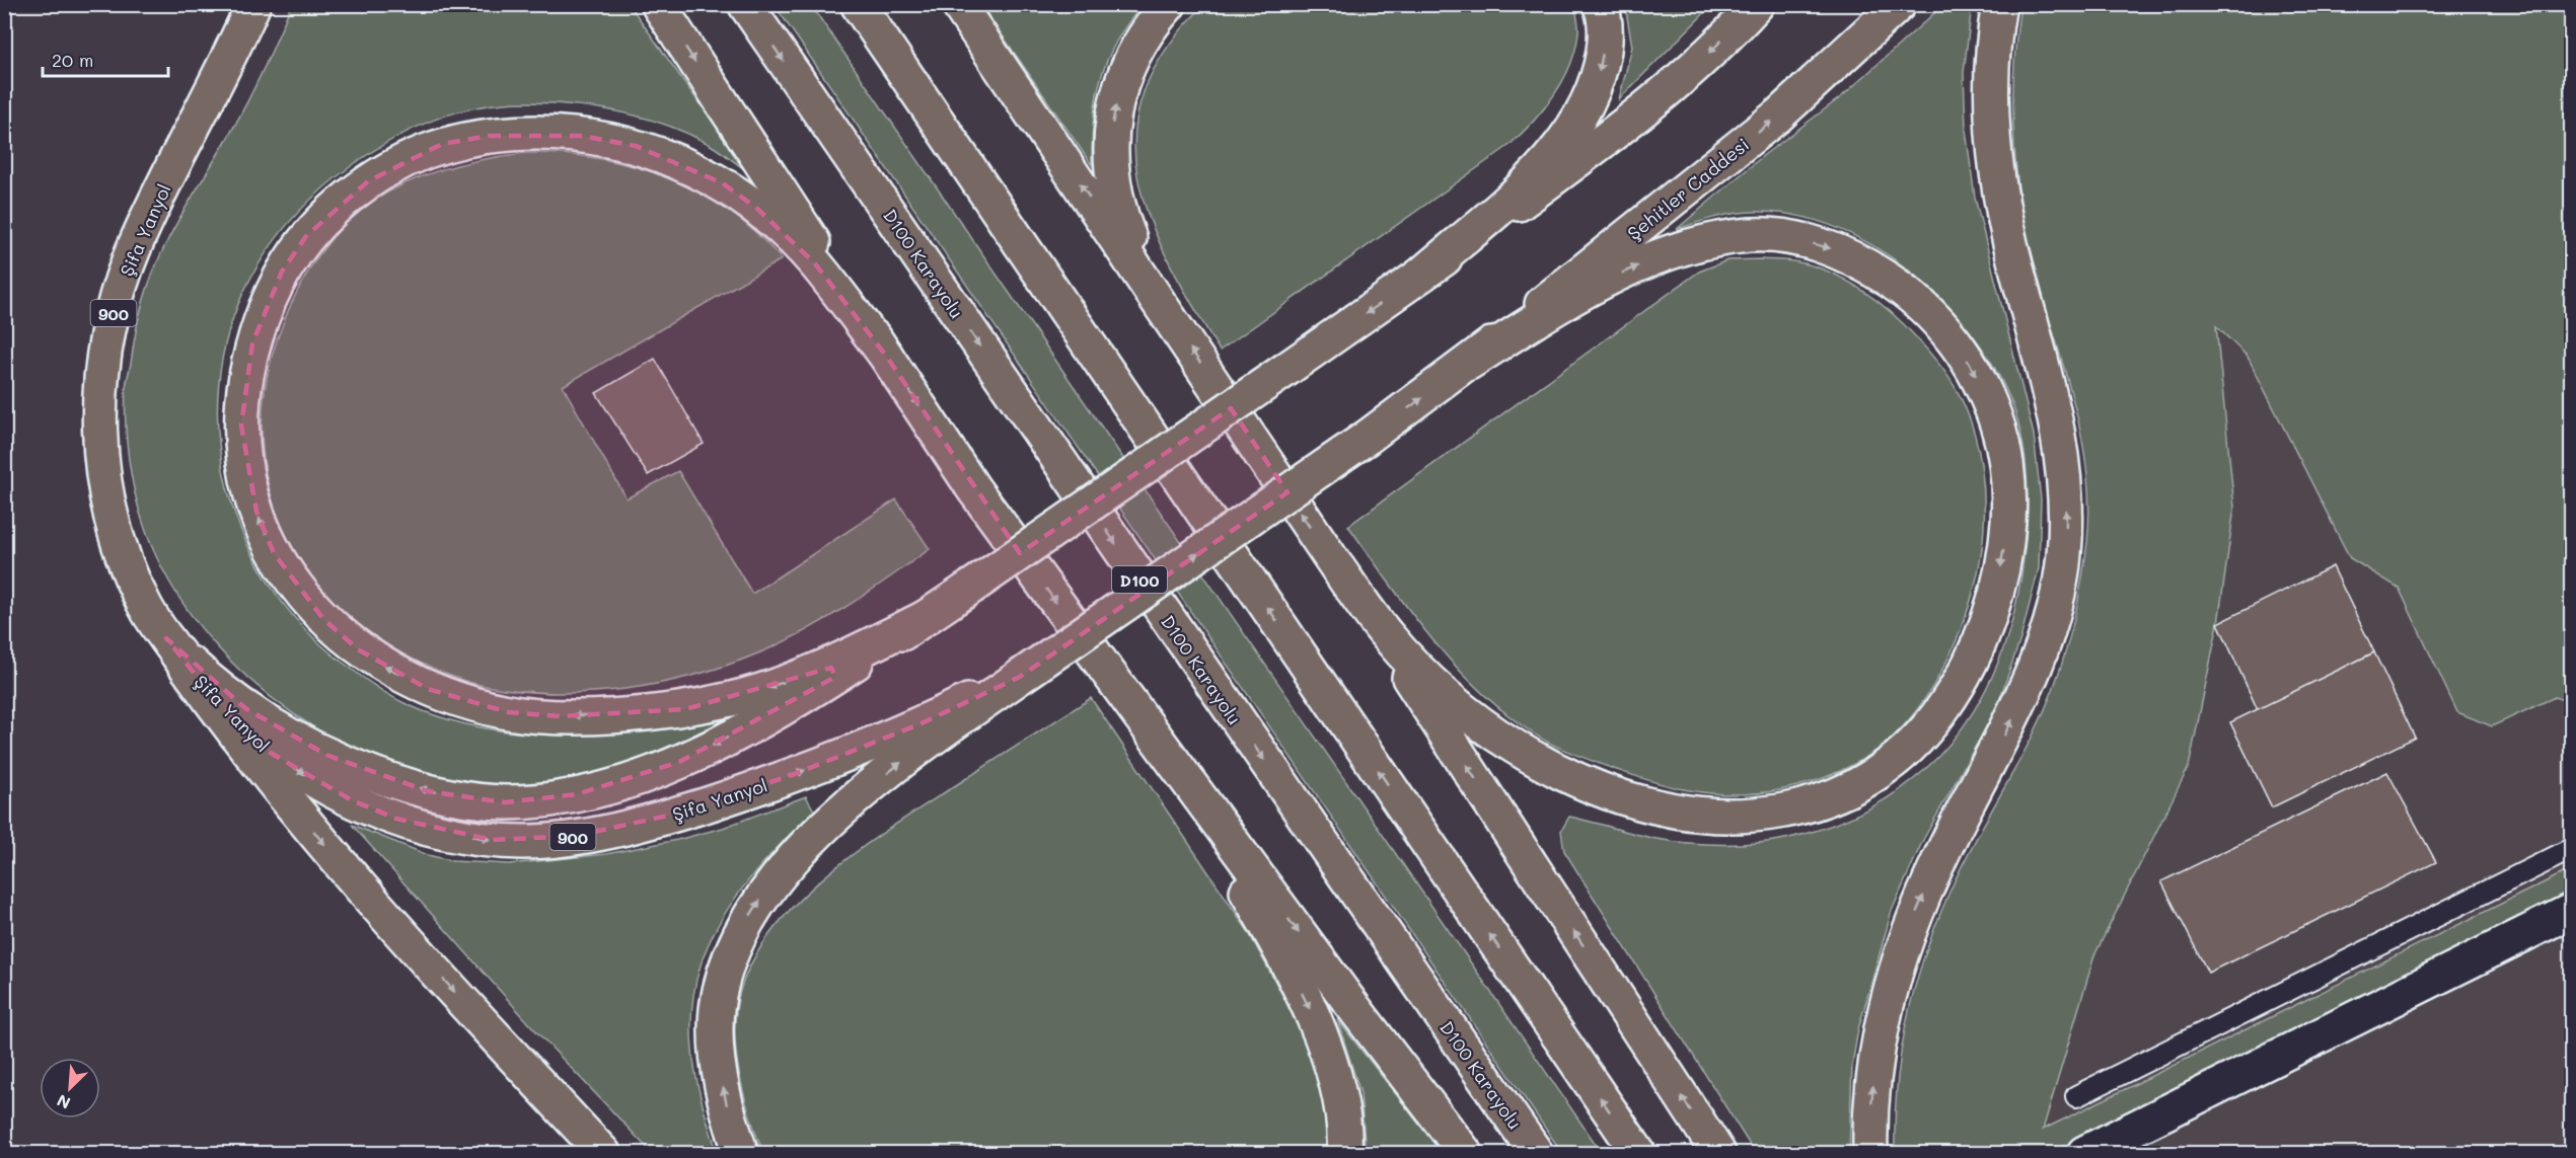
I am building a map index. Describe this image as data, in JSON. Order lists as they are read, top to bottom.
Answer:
{
  "streets": {
    "main road": [
      "Şehitler Caddesi",
      "Şifa Yanyol",
      "D100 Karayolu",
      "900",
      "D100"
    ]
  },
  "one_way": ["Şifa Yanyol"],
  "scale_bar": "20 m",
  "north": "bottom left"
}
